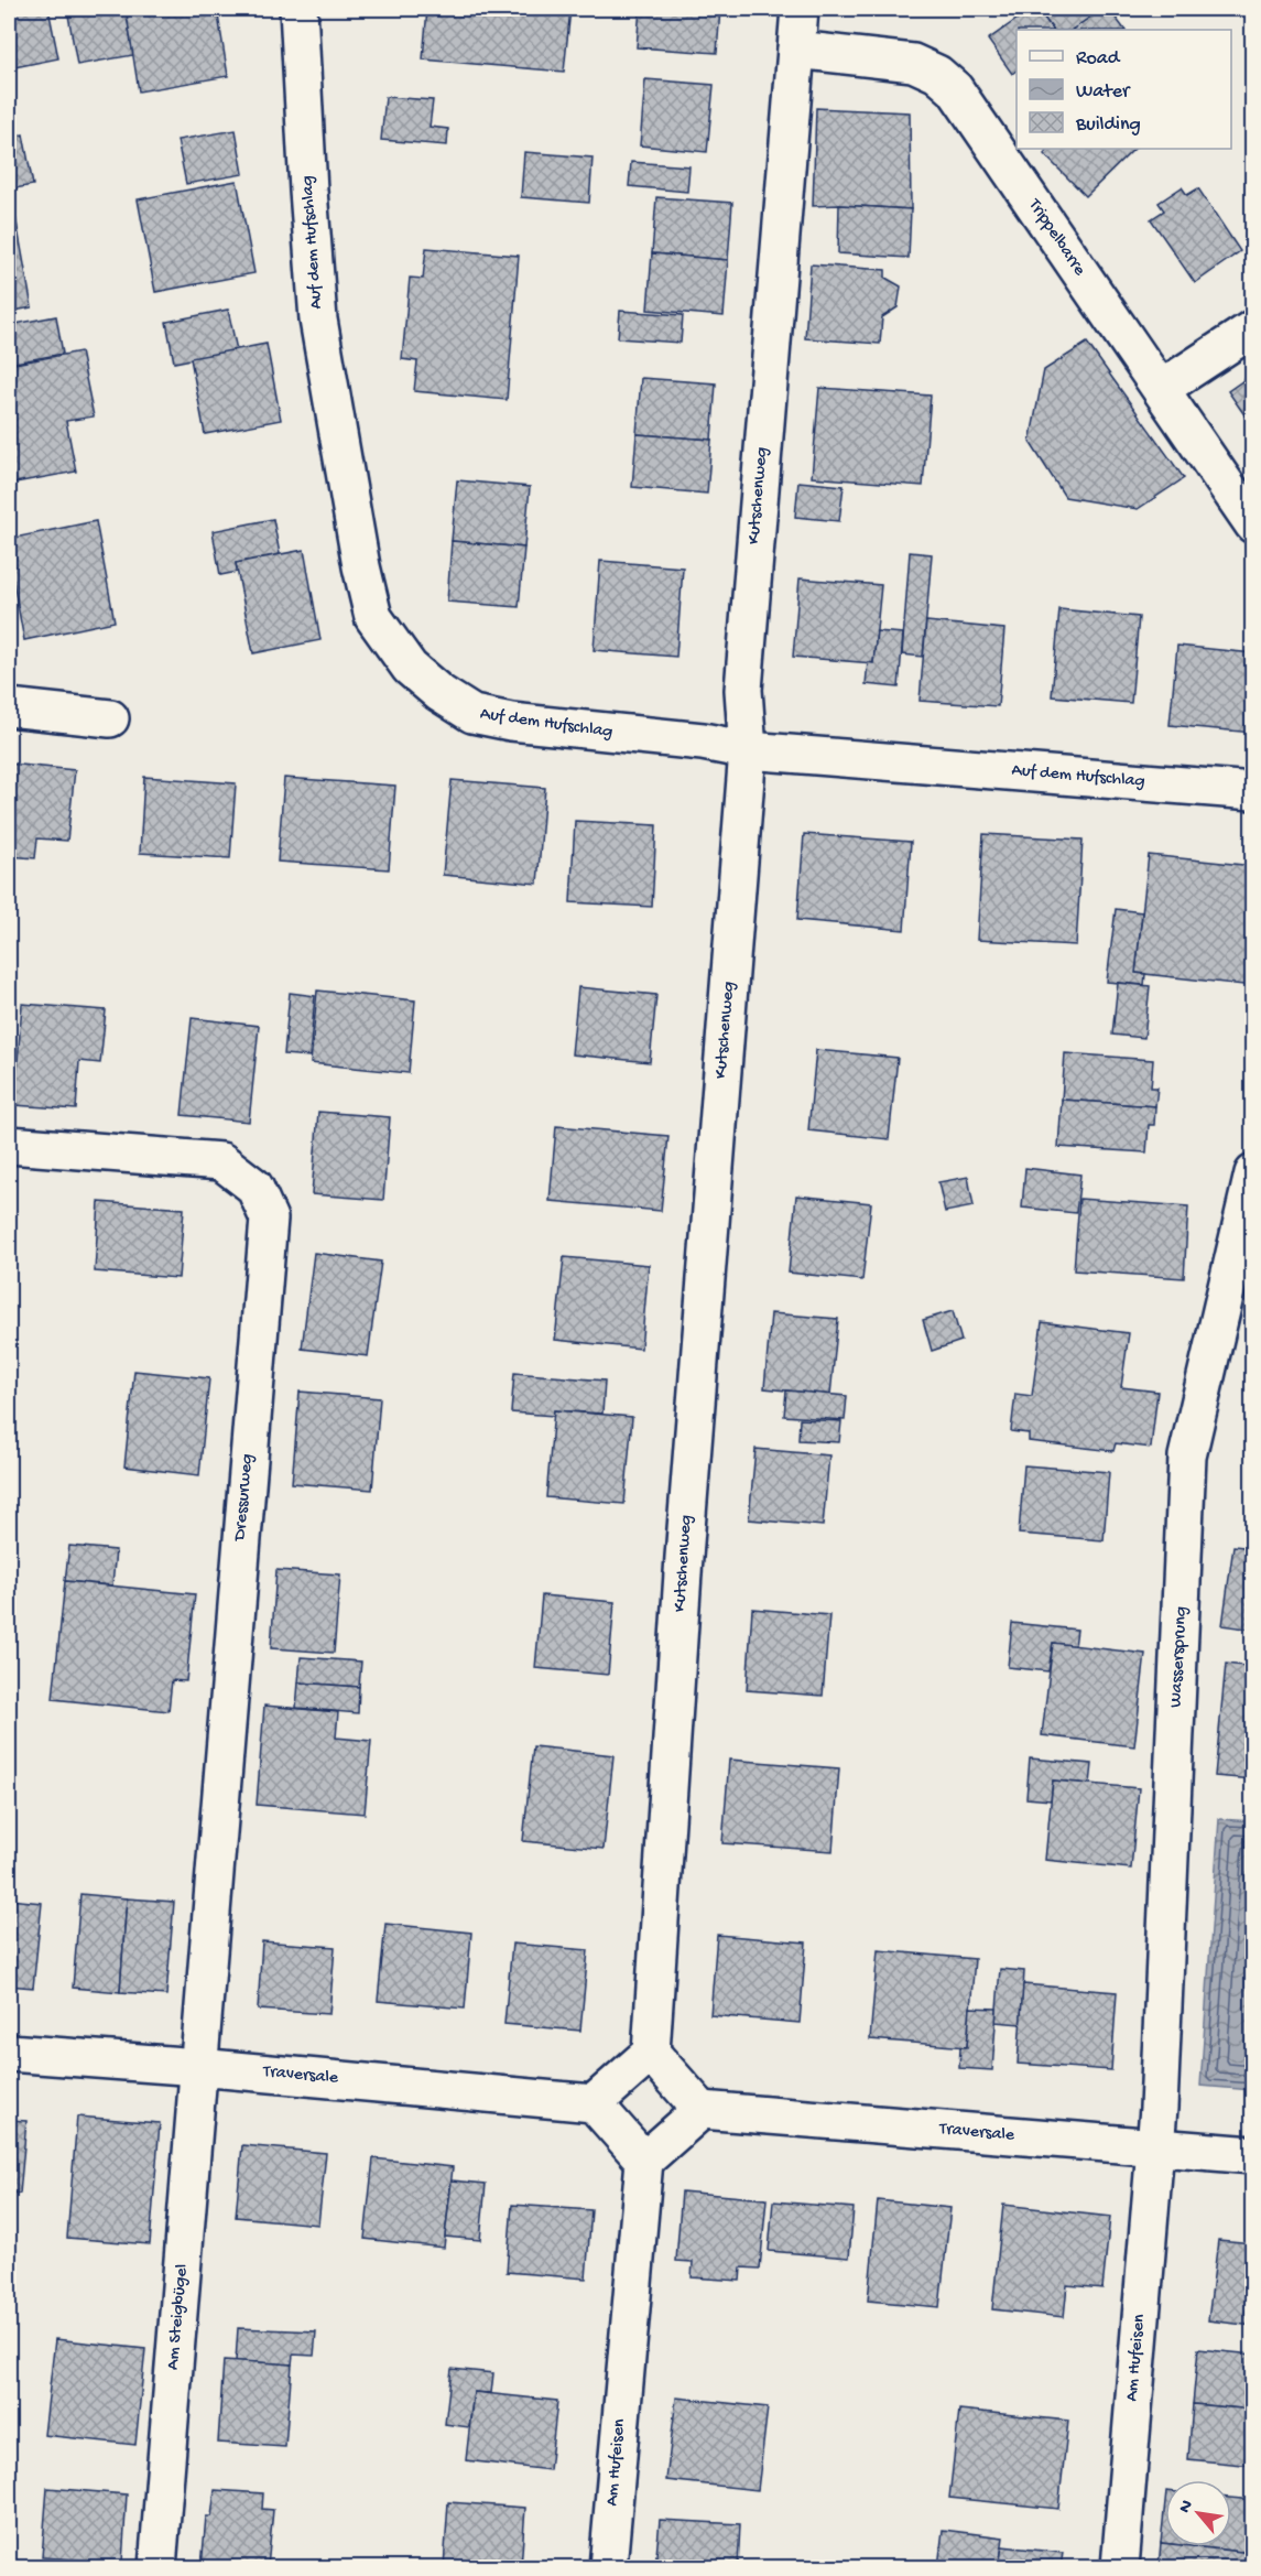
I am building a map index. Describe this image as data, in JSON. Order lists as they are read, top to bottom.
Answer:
{
  "streets": {
    "street": [
      "Trippelbarre",
      "Auf dem Hufschlag",
      "Kutschenweg",
      "Dressurweg",
      "Wassersprung",
      "Traversale",
      "Am Steigbügel",
      "Am Hufeisen"
    ]
  },
  "crossings": [
    ["Trippelbarre", "Kutschenweg"],
    ["Auf dem Hufschlag", "Kutschenweg"],
    ["Dressurweg", "Traversale"],
    ["Dressurweg", "Am Steigbügel"],
    ["Wassersprung", "Traversale"],
    ["Wassersprung", "Am Hufeisen"],
    ["Traversale", "Am Steigbügel"],
    ["Traversale", "Am Hufeisen"]
  ],
  "legend": ["Road", "Water", "Building"],
  "north": "top left"
}
